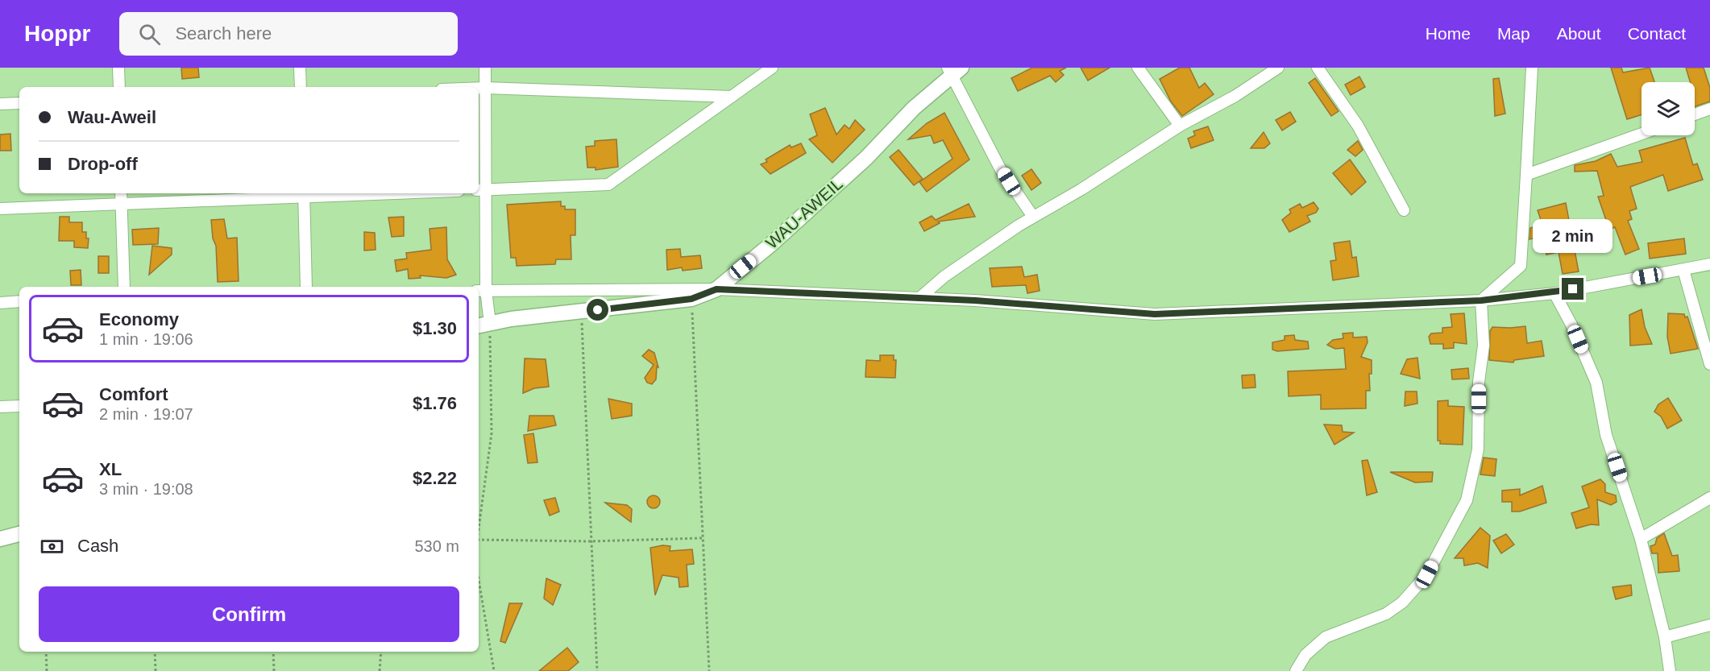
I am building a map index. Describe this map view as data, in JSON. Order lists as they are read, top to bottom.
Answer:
{
  "streets": {
    "street": ["WAU-AWEIL"]
  },
  "page": {
    "header": "Hoppr",
    "search": "Search here",
    "nav": [
      "Home",
      "Map",
      "About",
      "Contact"
    ],
    "banner": ["Wau-Aweil", "Drop-off"],
    "bubble": "2 min",
    "list": [
      {
        "name": "Economy",
        "note": "1 min · 19:06",
        "value": "$1.30"
      },
      {
        "name": "Comfort",
        "note": "2 min · 19:07",
        "value": "$1.76"
      },
      {
        "name": "XL",
        "note": "3 min · 19:08",
        "value": "$2.22"
      }
    ],
    "pay": ["Cash", "530 m"],
    "buttons": "Confirm"
  }
}
